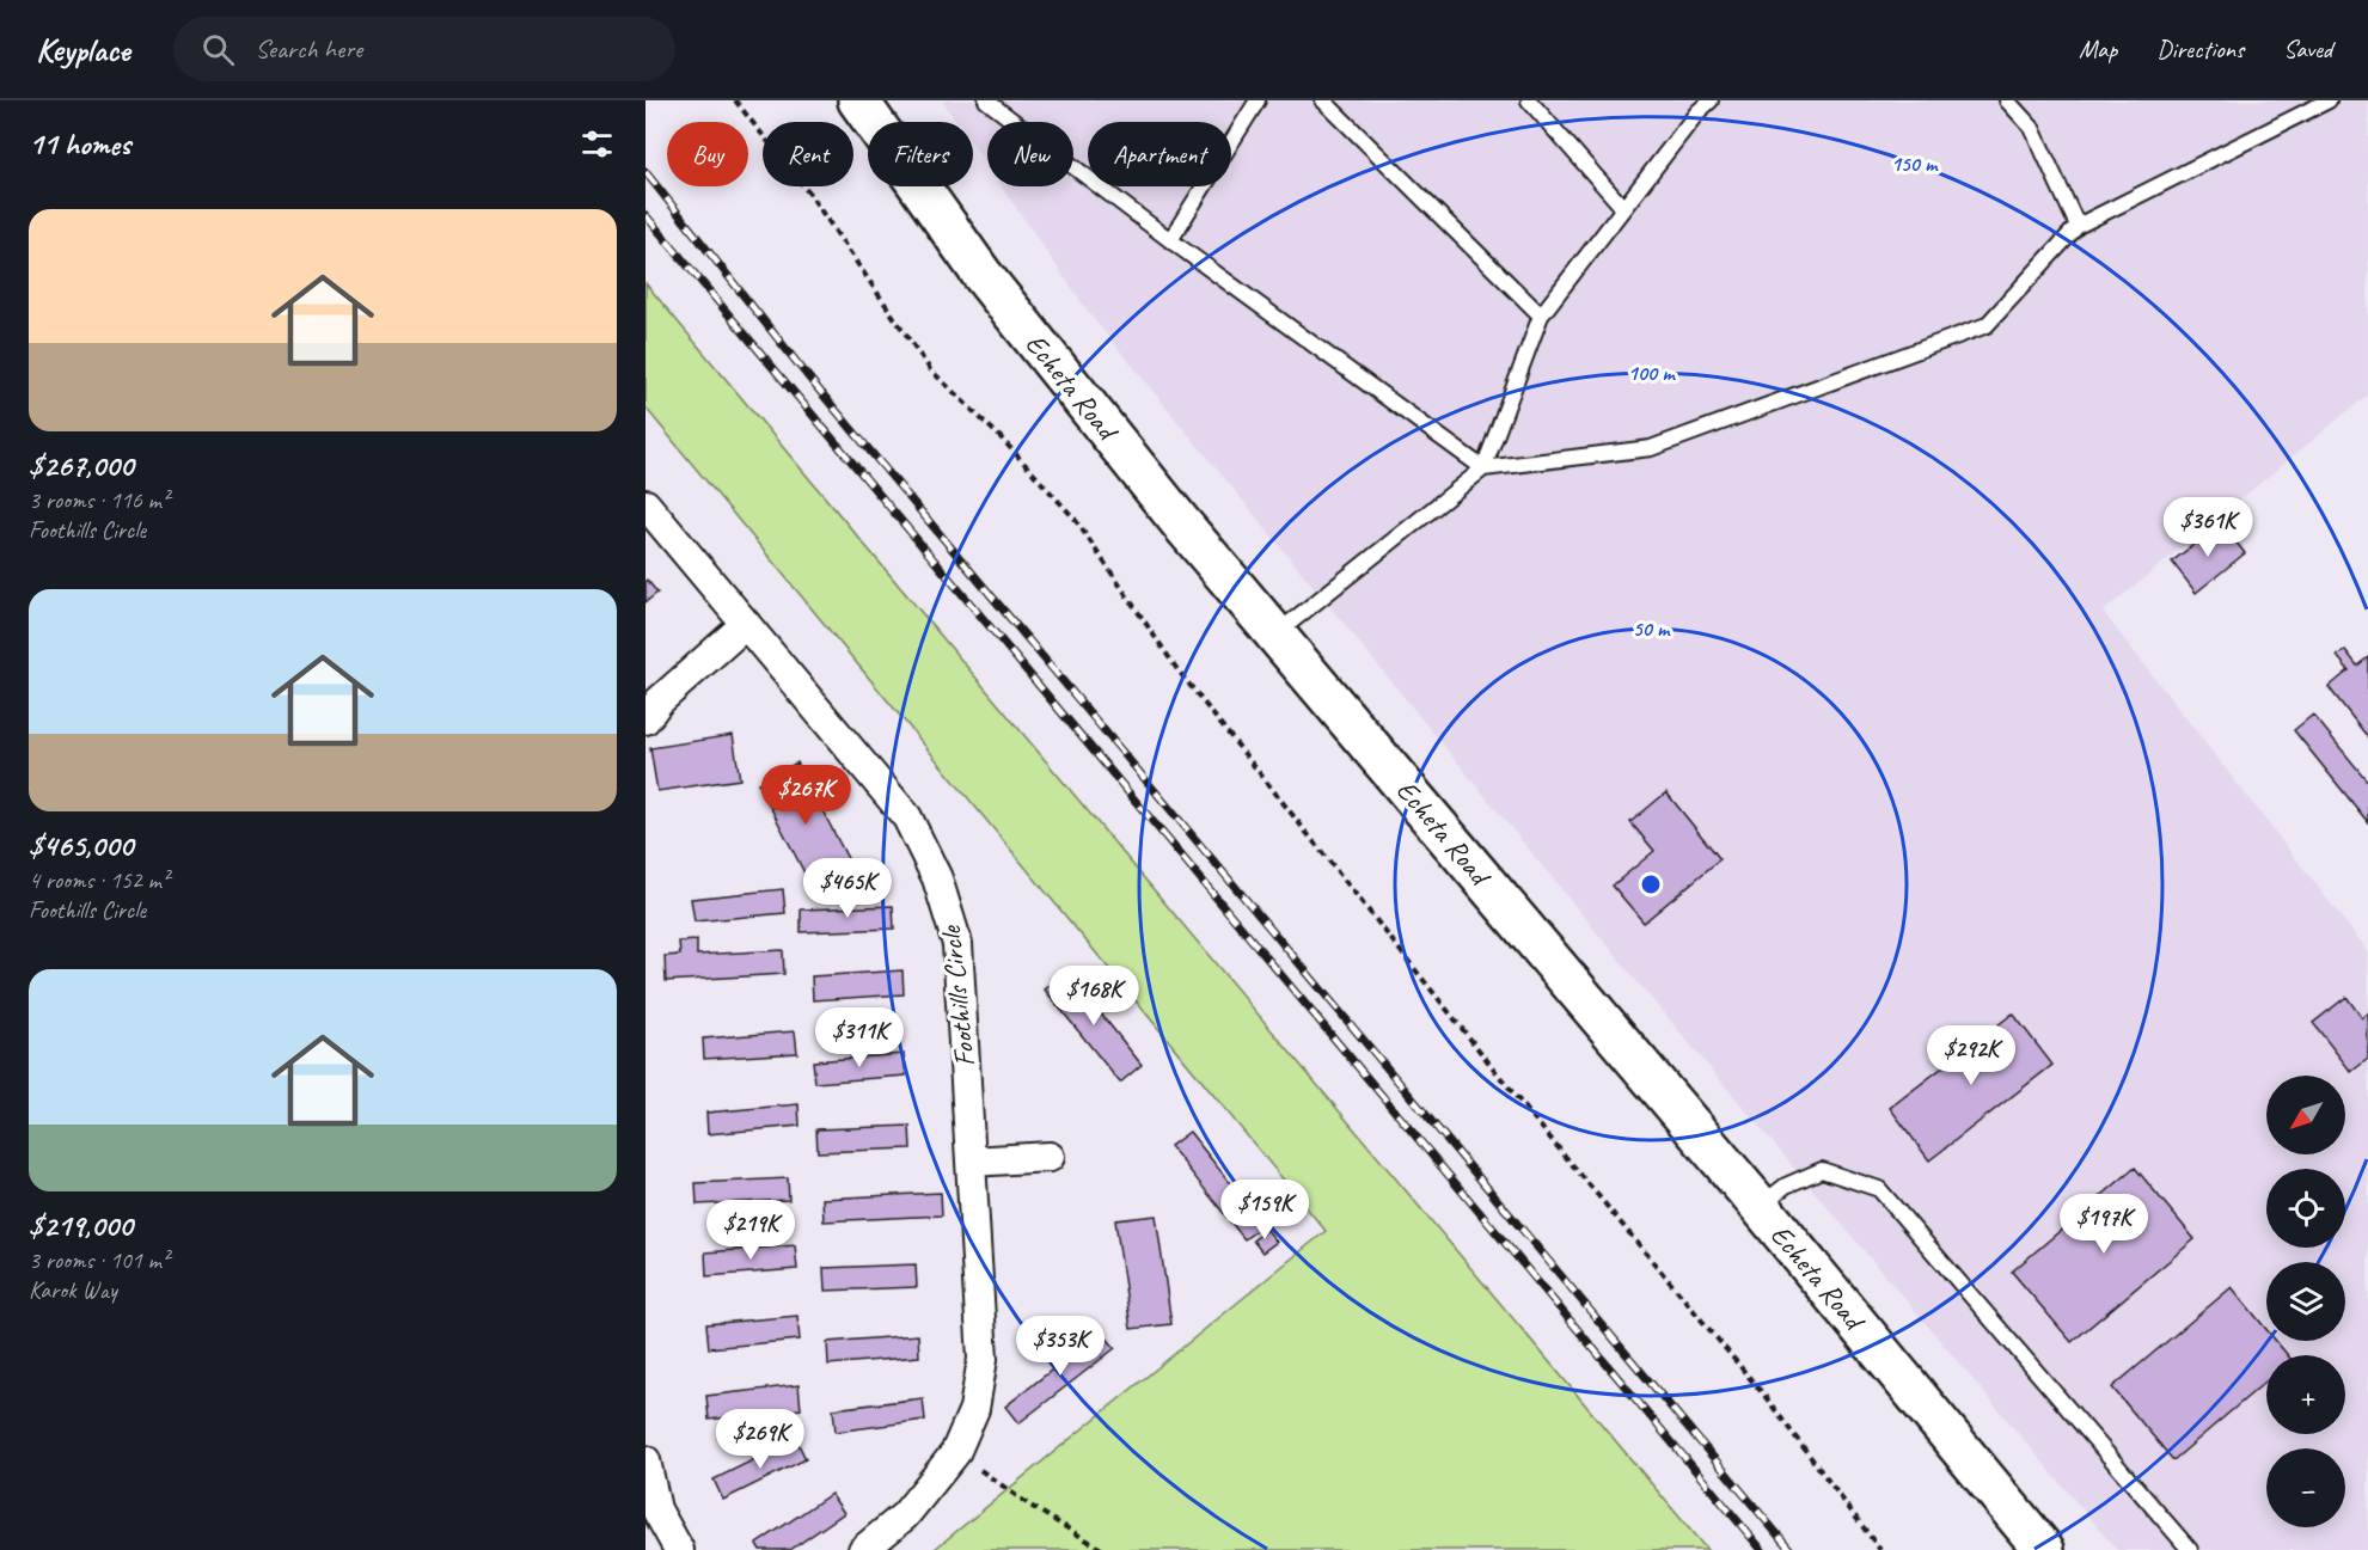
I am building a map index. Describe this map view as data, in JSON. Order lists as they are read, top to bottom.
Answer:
{
  "streets": {
    "street": ["Echeta Road", "Foothills Circle"]
  },
  "north": "bottom left",
  "page": {
    "header": "Keyplace",
    "search": "Search here",
    "nav": ["Map", "Directions", "Saved"],
    "heading": "11 homes",
    "chip": [
      "Buy",
      "Rent",
      "Filters",
      "New",
      "Apartment"
    ],
    "list": [
      {
        "name": "$267,000",
        "note": "3 rooms · 116 m² · Foothills Circle"
      },
      {
        "name": "$465,000",
        "note": "4 rooms · 152 m² · Foothills Circle"
      },
      {
        "name": "$219,000",
        "note": "3 rooms · 101 m² · Karok Way"
      }
    ],
    "price": [
      "$361K",
      "$267K",
      "$465K",
      "$168K",
      "$311K",
      "$292K",
      "$159K",
      "$197K",
      "$219K",
      "$353K",
      "$269K"
    ],
    "map_buttons": ["+", "−"]
  },
  "rings": ["150 m", "100 m", "50 m"]
}
